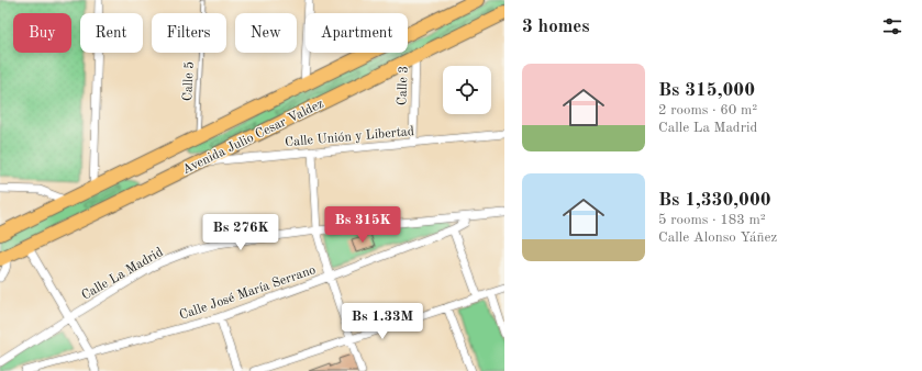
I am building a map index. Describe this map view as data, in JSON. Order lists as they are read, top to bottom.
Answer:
{
  "streets": {
    "main road": ["Avenida Julio Cesar Valdez"],
    "street": [
      "Calle 3",
      "Calle Unión y Libertad",
      "Calle La Madrid",
      "Calle José María Serrano"
    ],
    "lane": ["Calle 5"]
  },
  "crossings": [
    ["Calle 5", "Avenida Julio Cesar Valdez"],
    ["Calle 3", "Avenida Julio Cesar Valdez"],
    ["Calle 3", "Calle Unión y Libertad"],
    ["Avenida Julio Cesar Valdez", "Calle Unión y Libertad"],
    ["Calle La Madrid", "Calle José María Serrano"]
  ],
  "page": {
    "heading": "3 homes",
    "chip": [
      "Buy",
      "Rent",
      "Filters",
      "New",
      "Apartment"
    ],
    "list": [
      {
        "name": "Bs 315,000",
        "note": "2 rooms · 60 m² · Calle La Madrid"
      },
      {
        "name": "Bs 1,330,000",
        "note": "5 rooms · 183 m² · Calle Alonso Yáñez"
      }
    ],
    "price": ["Bs 315K", "Bs 276K", "Bs 1.33M"]
  }
}
